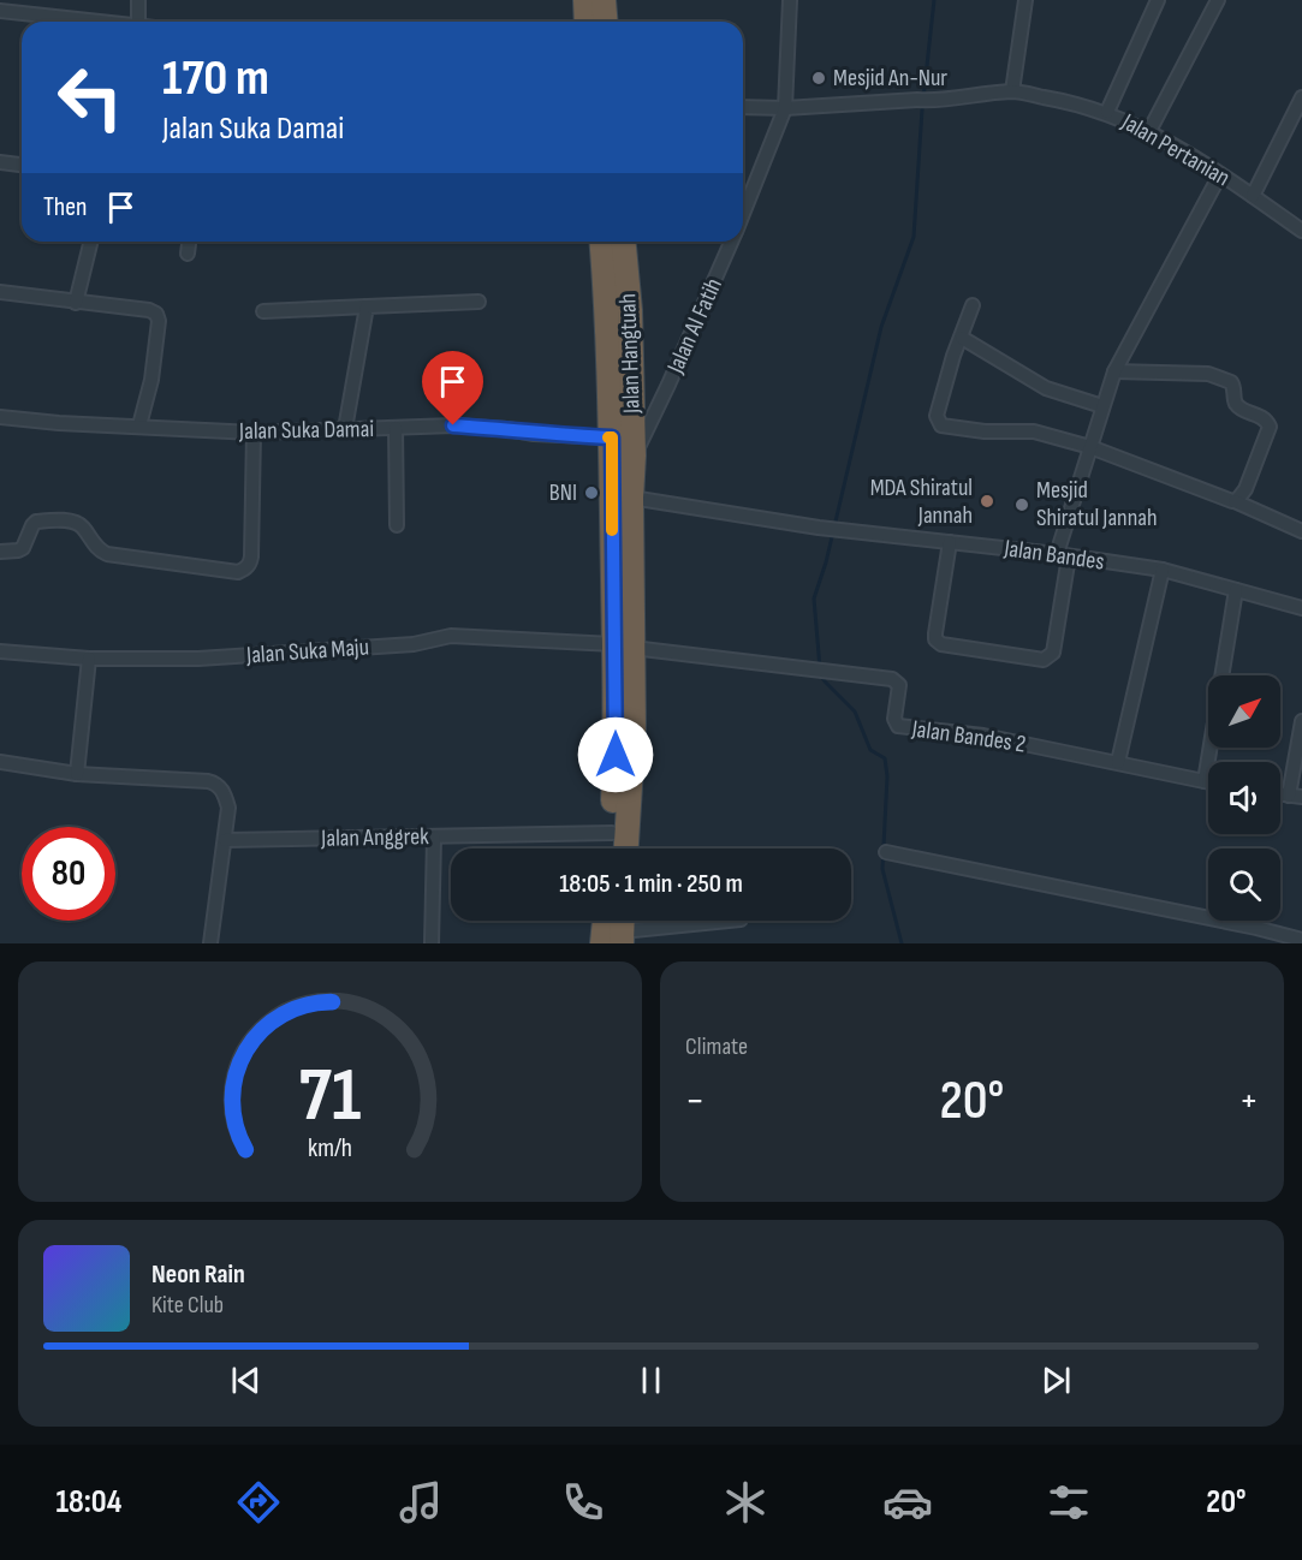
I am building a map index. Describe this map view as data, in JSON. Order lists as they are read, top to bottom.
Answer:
{
  "streets": {
    "highway": ["Jalan Hangtuah"],
    "street": [
      "Jalan Pertanian",
      "Jalan Al Fatih",
      "Jalan Suka Damai",
      "Jalan Bandes",
      "Jalan Suka Maju",
      "Jalan Bandes 2",
      "Jalan Anggrek"
    ]
  },
  "crossings": [
    ["Jalan Pertanian", "Jalan Al Fatih"],
    ["Jalan Al Fatih", "Jalan Hangtuah"],
    ["Jalan Hangtuah", "Jalan Suka Damai"],
    ["Jalan Hangtuah", "Jalan Bandes"],
    ["Jalan Hangtuah", "Jalan Suka Maju"],
    ["Jalan Hangtuah", "Jalan Bandes 2"],
    ["Jalan Hangtuah", "Jalan Anggrek"],
    ["Jalan Suka Maju", "Jalan Bandes 2"]
  ],
  "places": [
    "Mesjid An-Nur",
    "BNI",
    "MDA Shiratul Jannah",
    "Mesjid Shiratul Jannah"
  ],
  "north": "top right",
  "page": {
    "turn": ["170 m", "Jalan Suka Damai"],
    "then": "Then",
    "limit": "80",
    "trip": "18:05 · 1 min · 250 m",
    "tile": "Climate",
    "heat": ["−", "20°", "+"],
    "song": ["Neon Rain", "Kite Club"],
    "tabs": ["18:04", "20°"],
    "gauge": ["71", "km/h"]
  }
}
